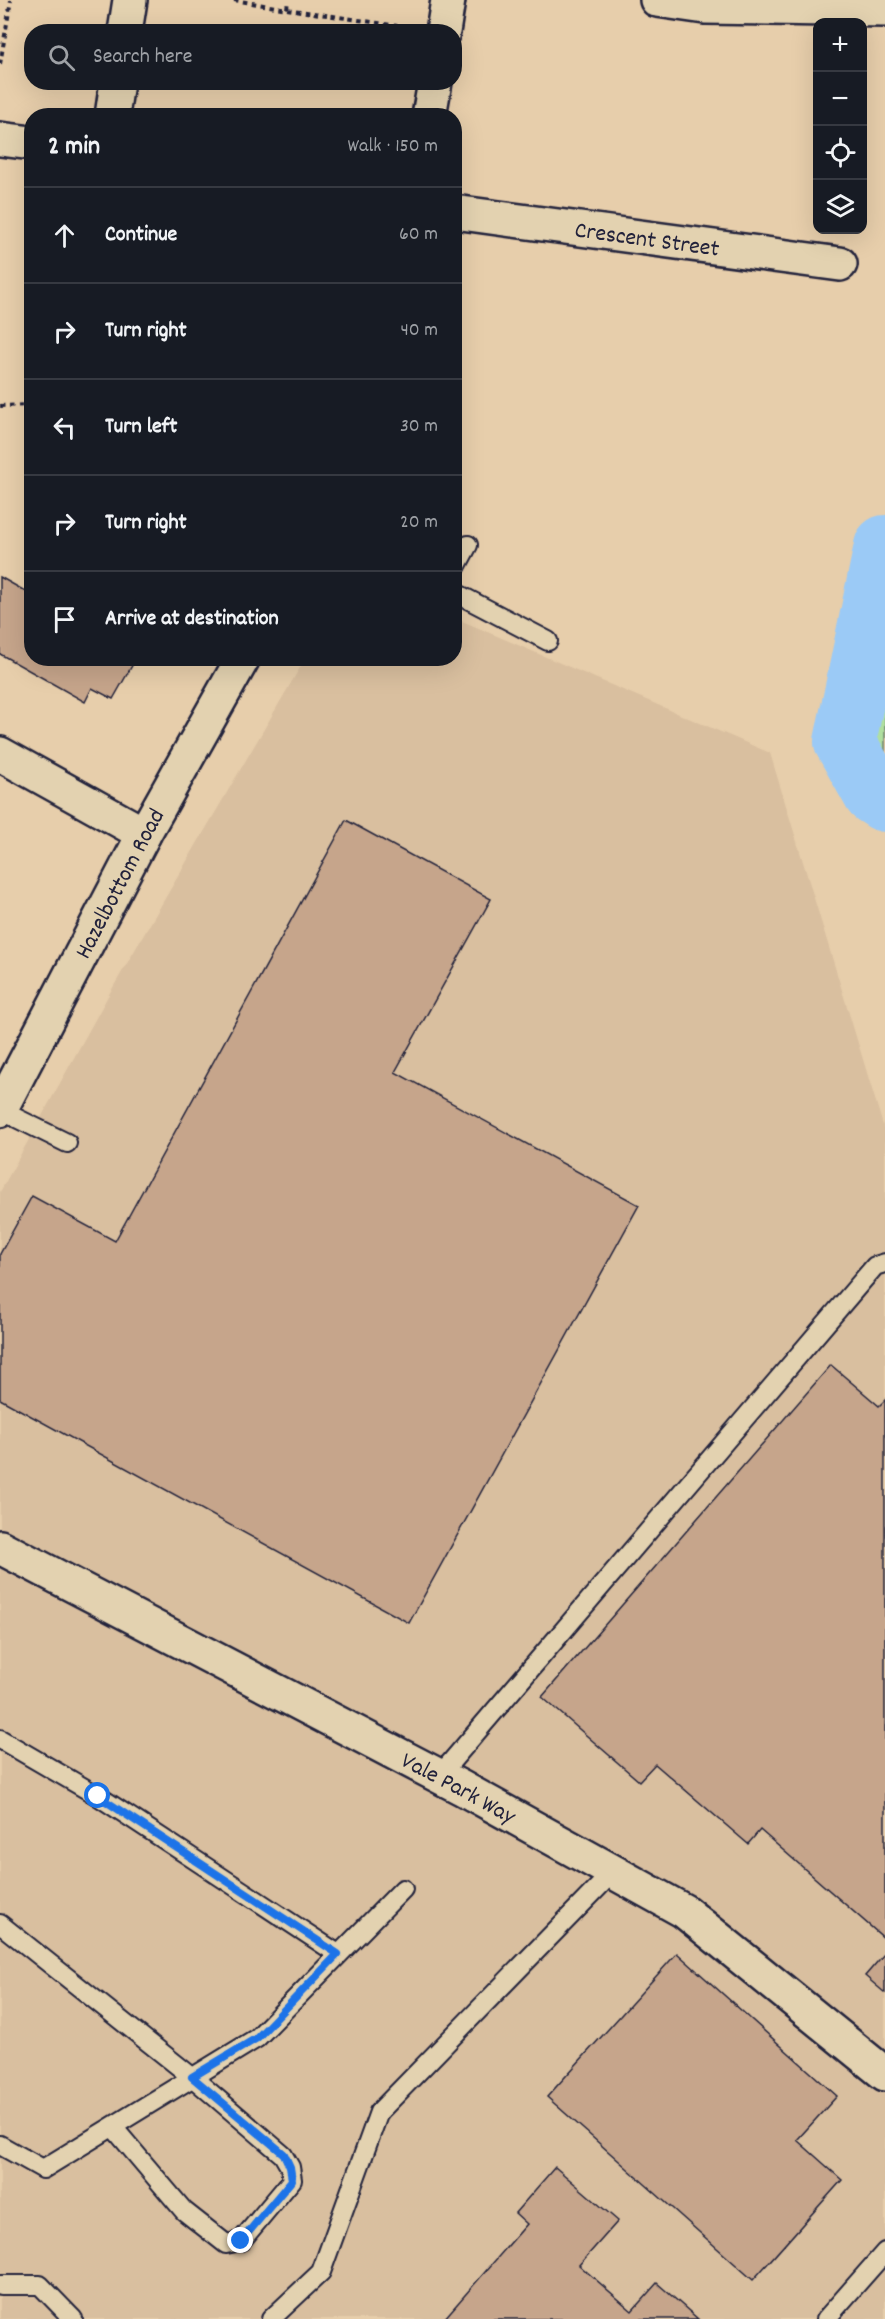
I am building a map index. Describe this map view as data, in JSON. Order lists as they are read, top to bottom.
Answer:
{
  "streets": {
    "street": ["Crescent Street", "Hazelbottom Road", "Vale Park Way"]
  },
  "page": {
    "map_buttons": ["+", "−"],
    "search": "Search here",
    "heading": ["2 min", "Walk · 150 m"],
    "list": [
      ["Continue", "60 m"],
      ["Turn right", "40 m"],
      ["Turn left", "30 m"],
      ["Turn right", "20 m"],
      "Arrive at destination"
    ]
  }
}
